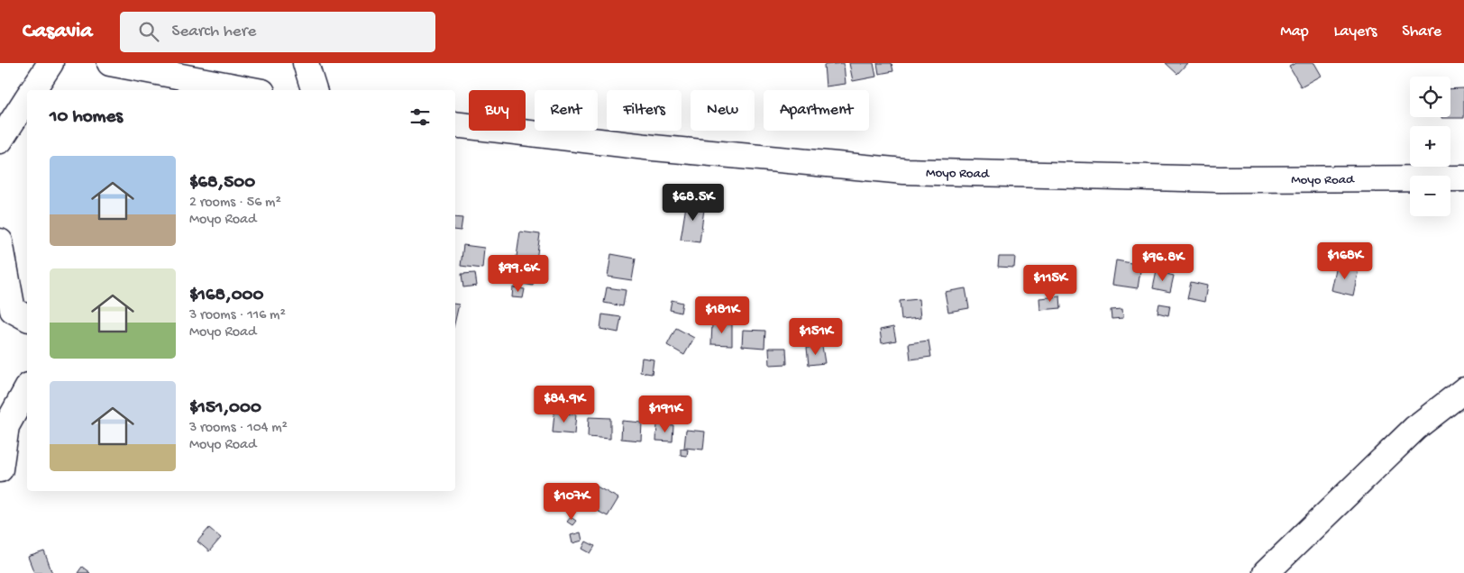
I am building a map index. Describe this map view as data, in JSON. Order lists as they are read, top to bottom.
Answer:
{
  "streets": {
    "main road": ["Moyo Road"]
  },
  "page": {
    "header": "Casavia",
    "search": "Search here",
    "nav": ["Map", "Layers", "Share"],
    "map_buttons": ["+", "−"],
    "chip": [
      "Buy",
      "Rent",
      "Filters",
      "New",
      "Apartment"
    ],
    "heading": "10 homes",
    "list": [
      {
        "name": "$68,500",
        "note": "2 rooms · 56 m² · Moyo Road"
      },
      {
        "name": "$168,000",
        "note": "3 rooms · 116 m² · Moyo Road"
      },
      {
        "name": "$151,000",
        "note": "3 rooms · 104 m² · Moyo Road"
      }
    ],
    "price": [
      "$68.5K",
      "$168K",
      "$96.8K",
      "$99.6K",
      "$115K",
      "$181K",
      "$151K",
      "$84.9K",
      "$191K",
      "$107K"
    ]
  }
}
